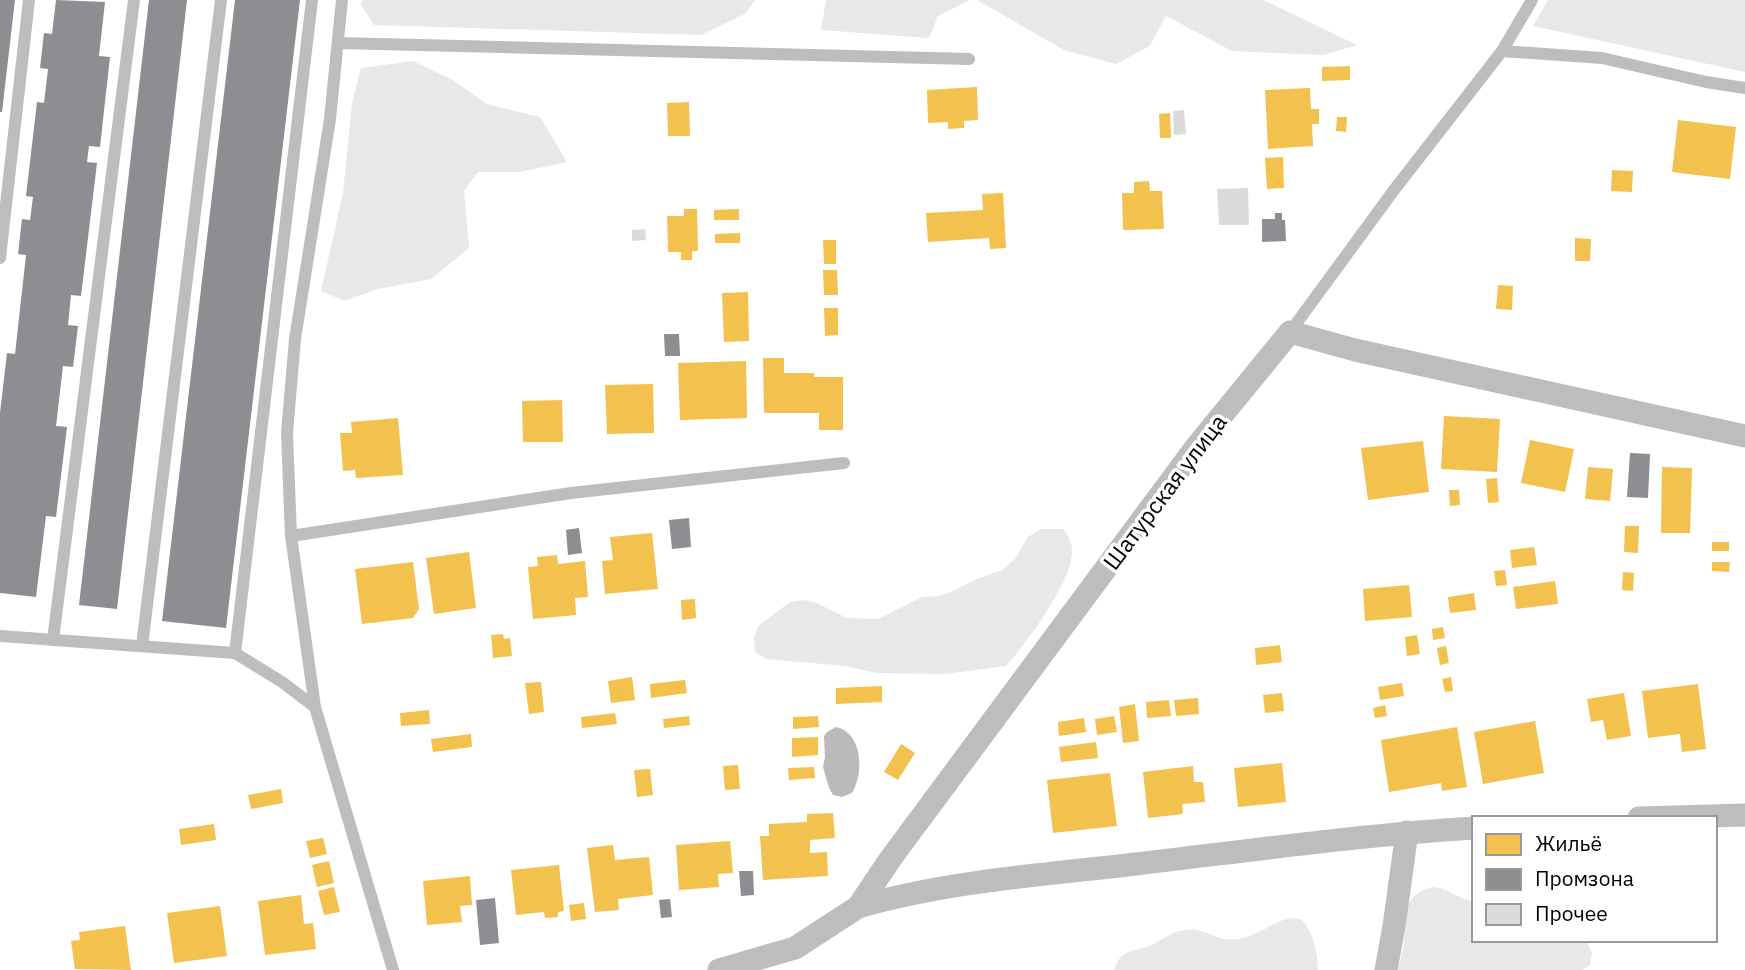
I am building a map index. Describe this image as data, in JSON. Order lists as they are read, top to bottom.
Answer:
{
  "streets": {
    "street": ["Шатурская улица"]
  },
  "legend": ["Жильё", "Промзона", "Прочее"]
}
